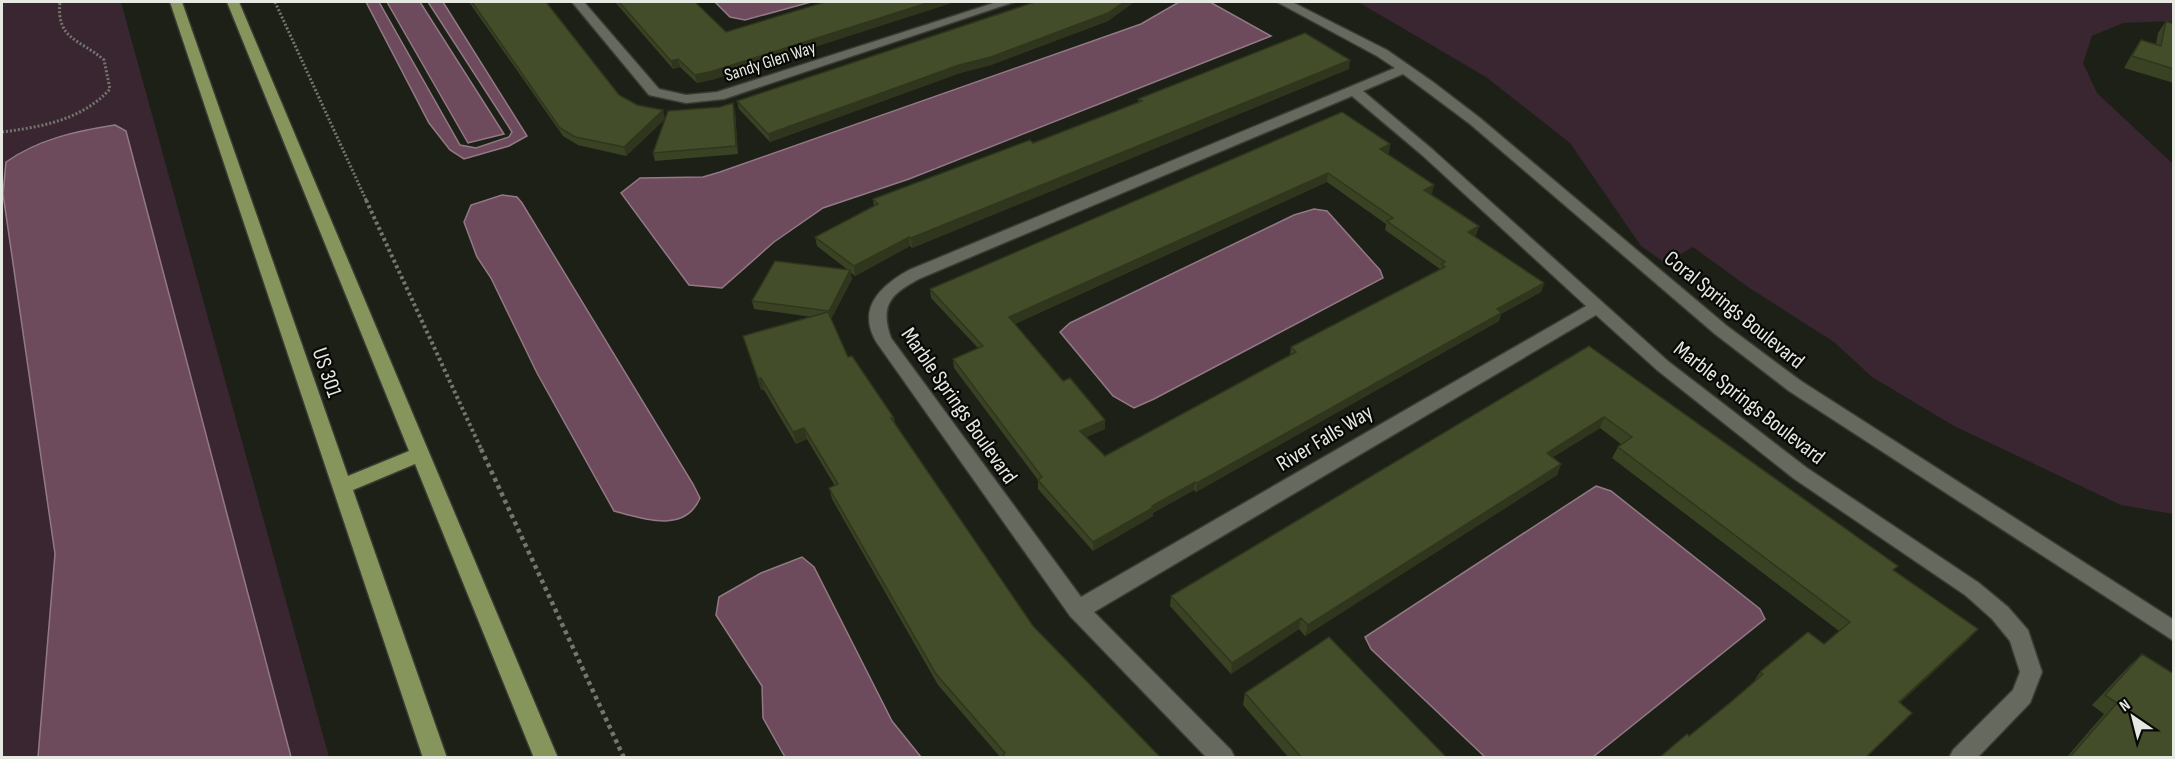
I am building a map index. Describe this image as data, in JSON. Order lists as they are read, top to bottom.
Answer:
{
  "streets": {
    "main road": ["US 301"],
    "street": [
      "Sandy Glen Way",
      "Coral Springs Boulevard",
      "Marble Springs Boulevard",
      "River Falls Way"
    ]
  },
  "crossings": [
    ["Coral Springs Boulevard", "Marble Springs Boulevard"],
    ["Marble Springs Boulevard", "River Falls Way"]
  ],
  "north": "top left"
}
